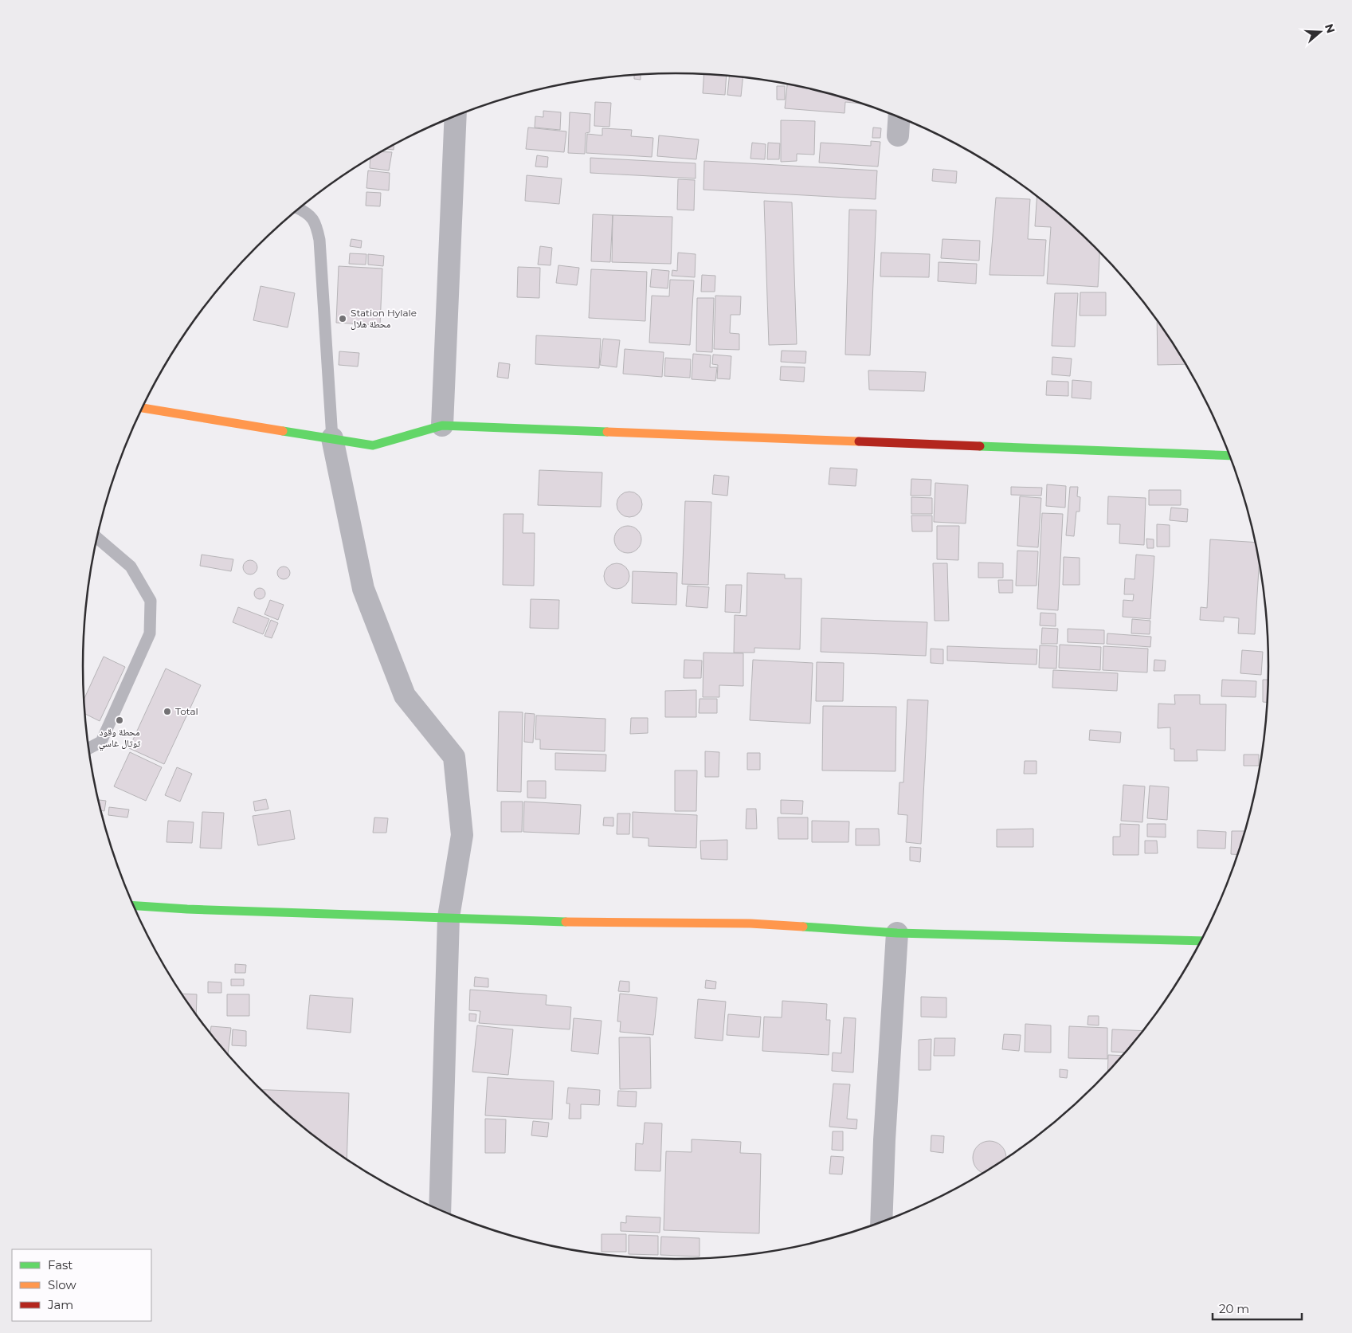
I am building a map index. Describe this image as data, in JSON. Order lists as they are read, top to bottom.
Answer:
{
  "places": ["Station Hylale محطة هلال", "Total", "محطة وقود توتال غاسي"],
  "legend": ["Fast", "Slow", "Jam"],
  "scale_bar": "20 m",
  "north": "right"
}
